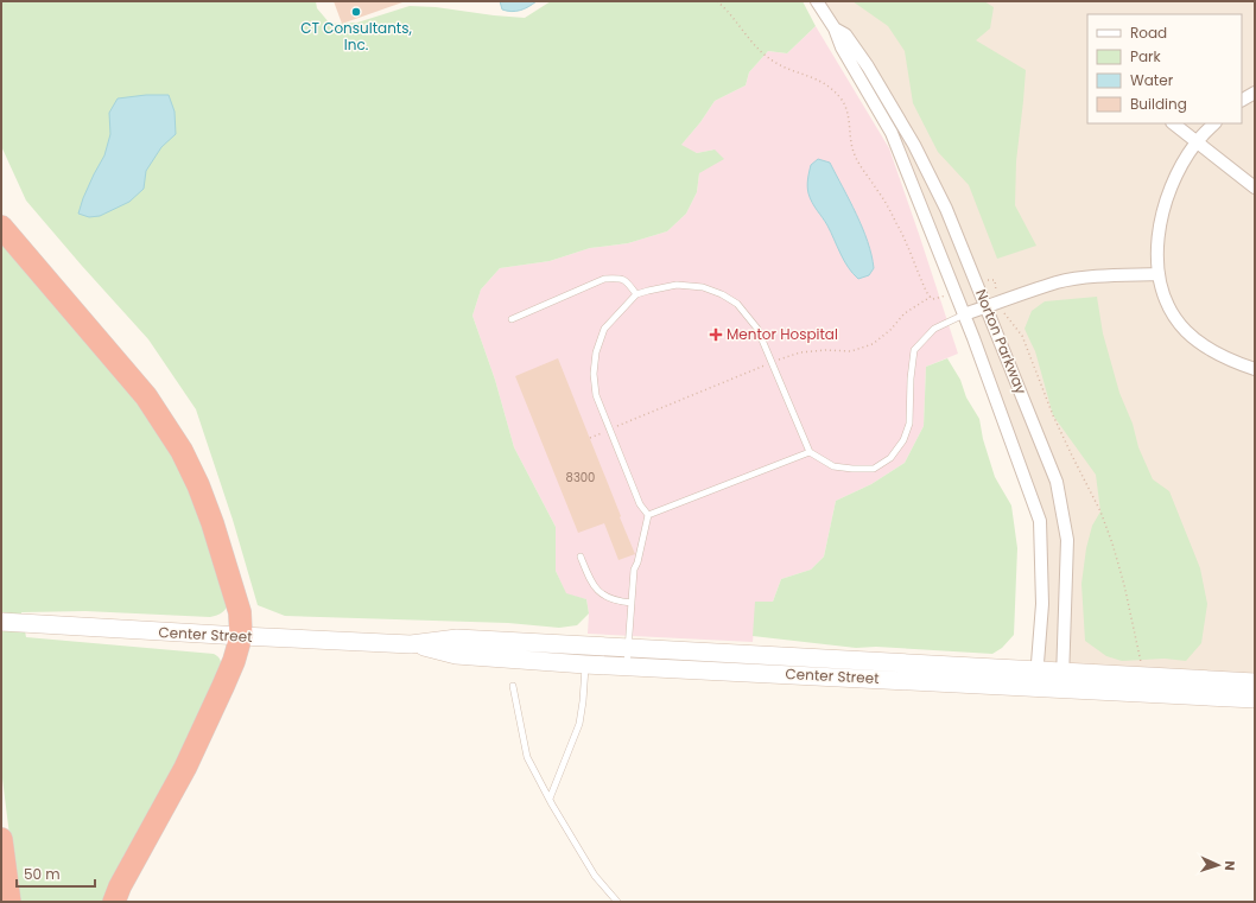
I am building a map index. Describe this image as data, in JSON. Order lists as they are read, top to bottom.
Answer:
{
  "streets": {
    "main road": ["Center Street"],
    "street": ["Norton Parkway"]
  },
  "crossings": [
    ["Norton Parkway", "Center Street"]
  ],
  "places": {
    "other": ["CT Consultants, Inc."],
    "health": ["Mentor Hospital"]
  },
  "house_numbers": ["8300"],
  "legend": [
    "Road",
    "Park",
    "Water",
    "Building"
  ],
  "scale_bar": "50 m",
  "north": "right"
}
